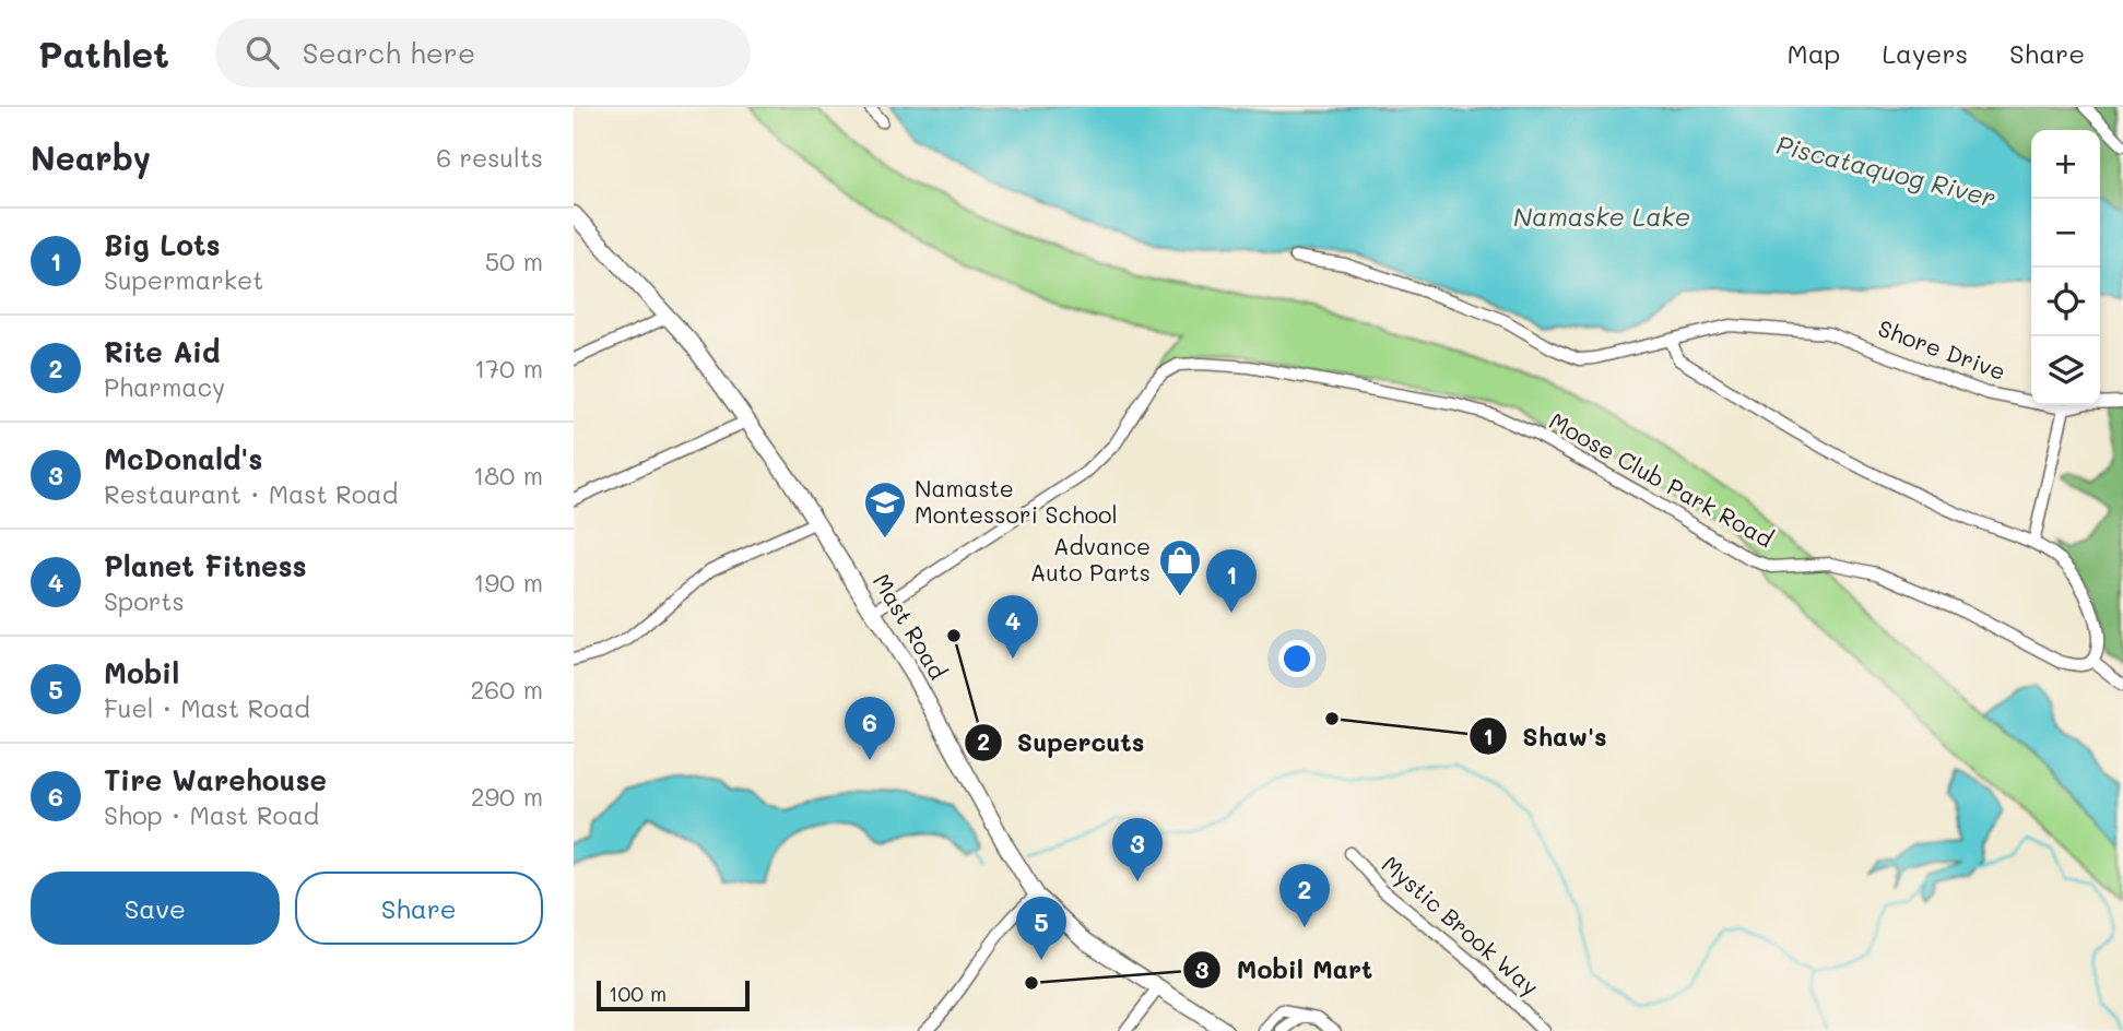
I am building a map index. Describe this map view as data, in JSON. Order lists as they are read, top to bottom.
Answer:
{
  "streets": {
    "main road": ["Mast Road"],
    "street": ["Shore Drive", "Moose Club Park Road", "Mystic Brook Way"]
  },
  "crossings": [
    ["Moose Club Park Road", "Mast Road"]
  ],
  "water": ["Piscataquog River", "Namaske Lake"],
  "places": {
    "school or university": ["Namaste Montessori School"],
    "shop": ["Advance Auto Parts"],
    "other": ["Supercuts", "Shaw's", "Mobil Mart"]
  },
  "scale_bar": "100 m",
  "page": {
    "header": "Pathlet",
    "search": "Search here",
    "nav": ["Map", "Layers", "Share"],
    "heading": ["Nearby", "6 results"],
    "map_buttons": ["+", "−"],
    "list": [
      {
        "mark": "1",
        "name": "Big Lots",
        "note": "Supermarket",
        "value": "50 m"
      },
      {
        "mark": "2",
        "name": "Rite Aid",
        "note": "Pharmacy",
        "value": "170 m"
      },
      {
        "mark": "3",
        "name": "McDonald's",
        "note": "Restaurant · Mast Road",
        "value": "180 m"
      },
      {
        "mark": "4",
        "name": "Planet Fitness",
        "note": "Sports",
        "value": "190 m"
      },
      {
        "mark": "5",
        "name": "Mobil",
        "note": "Fuel · Mast Road",
        "value": "260 m"
      },
      {
        "mark": "6",
        "name": "Tire Warehouse",
        "note": "Shop · Mast Road",
        "value": "290 m"
      }
    ],
    "pins": [
      "1",
      "4",
      "6",
      "3",
      "2",
      "5"
    ],
    "buttons": ["Save", "Share"],
    "scale": "100 m"
  }
}
